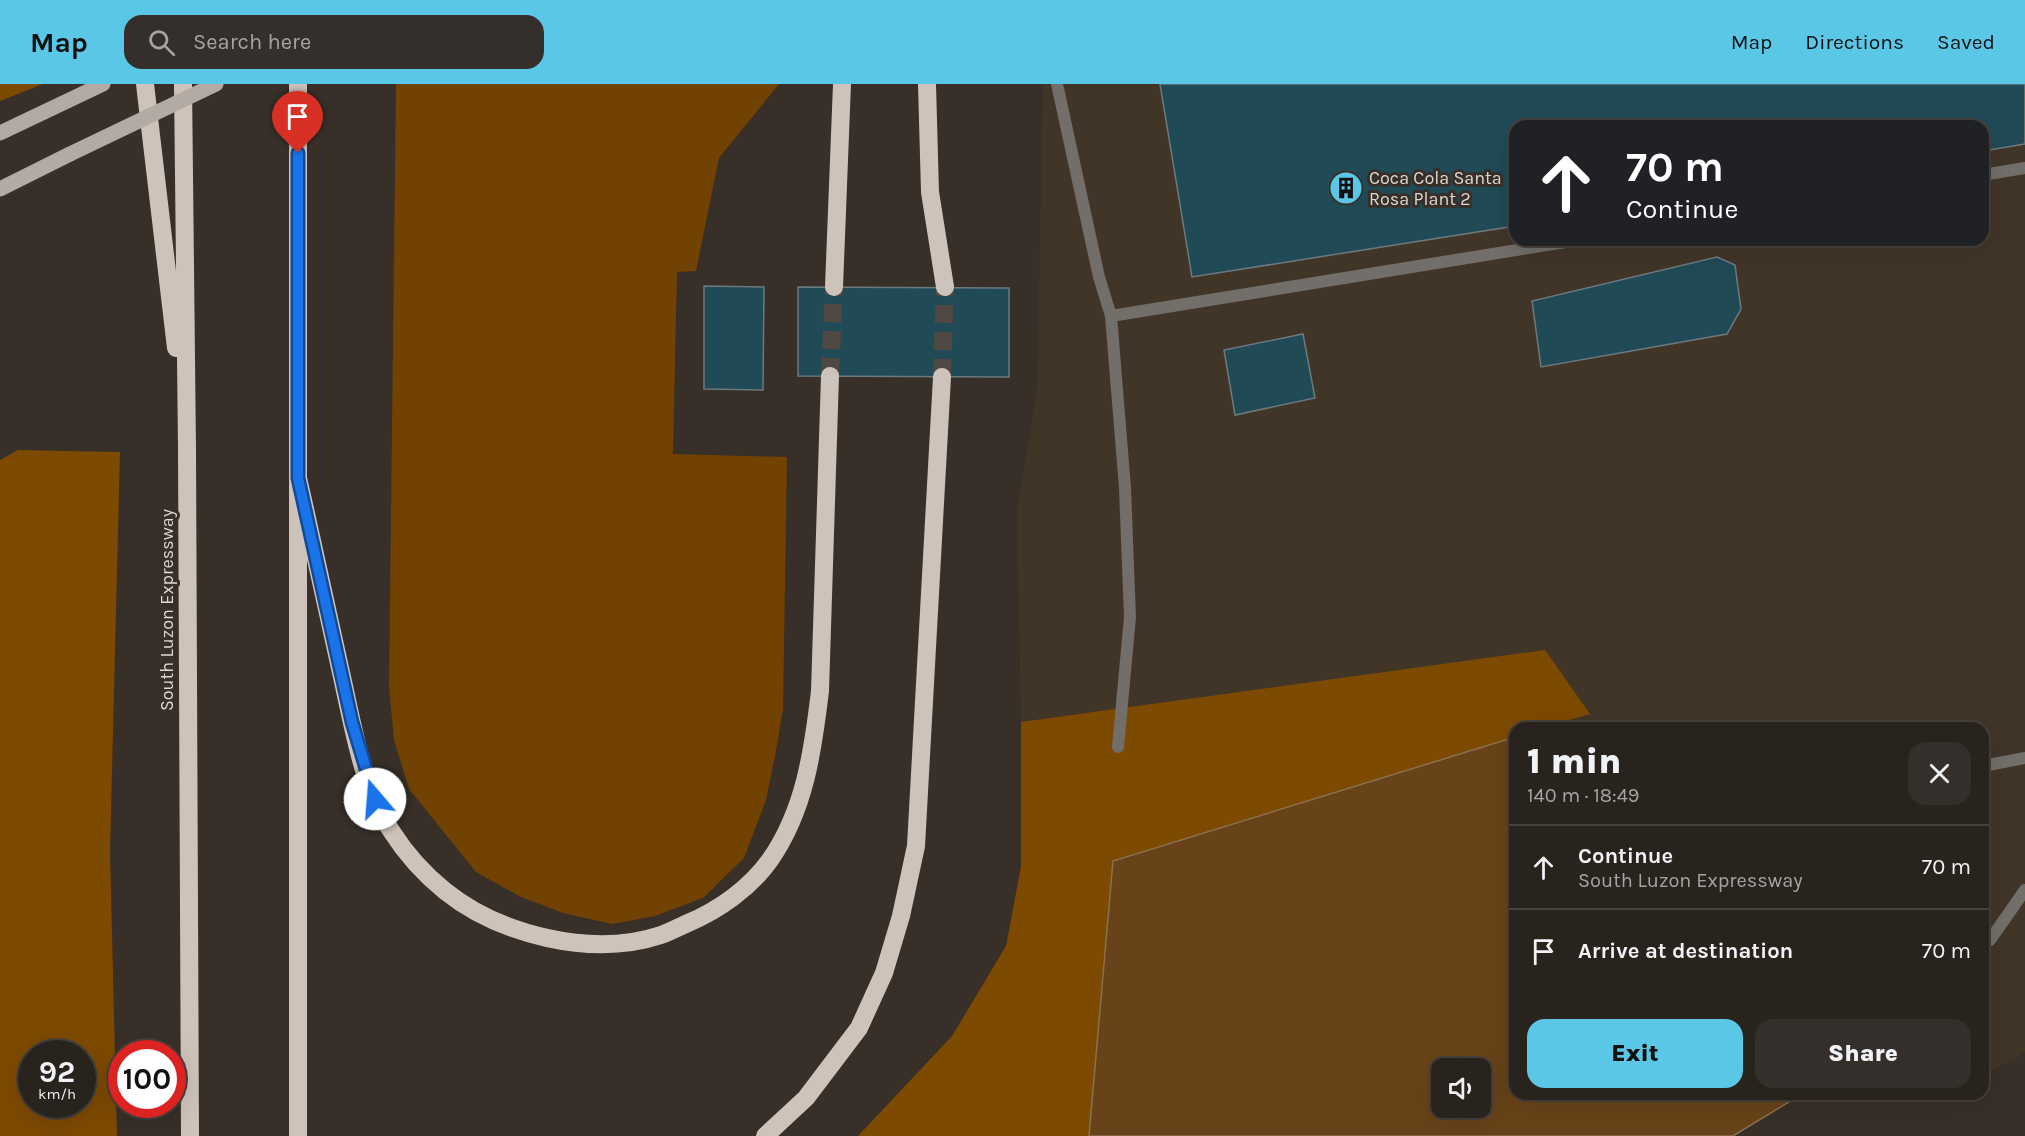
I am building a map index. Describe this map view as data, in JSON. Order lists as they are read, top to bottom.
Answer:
{
  "streets": {
    "highway": ["South Luzon Expressway"]
  },
  "places": {
    "building": ["Coca Cola Santa Rosa Plant 2"]
  },
  "page": {
    "header": "Map",
    "search": "Search here",
    "nav": ["Map", "Directions", "Saved"],
    "turn": ["70 m", "Continue"],
    "heading": ["1 min", "140 m · 18:49"],
    "list": [
      {
        "name": "Continue",
        "note": "South Luzon Expressway",
        "value": "70 m"
      },
      {
        "name": "Arrive at destination",
        "value": "70 m"
      }
    ],
    "buttons": ["Exit", "Share"],
    "speed": "92 km/h",
    "limit": "100"
  }
}
